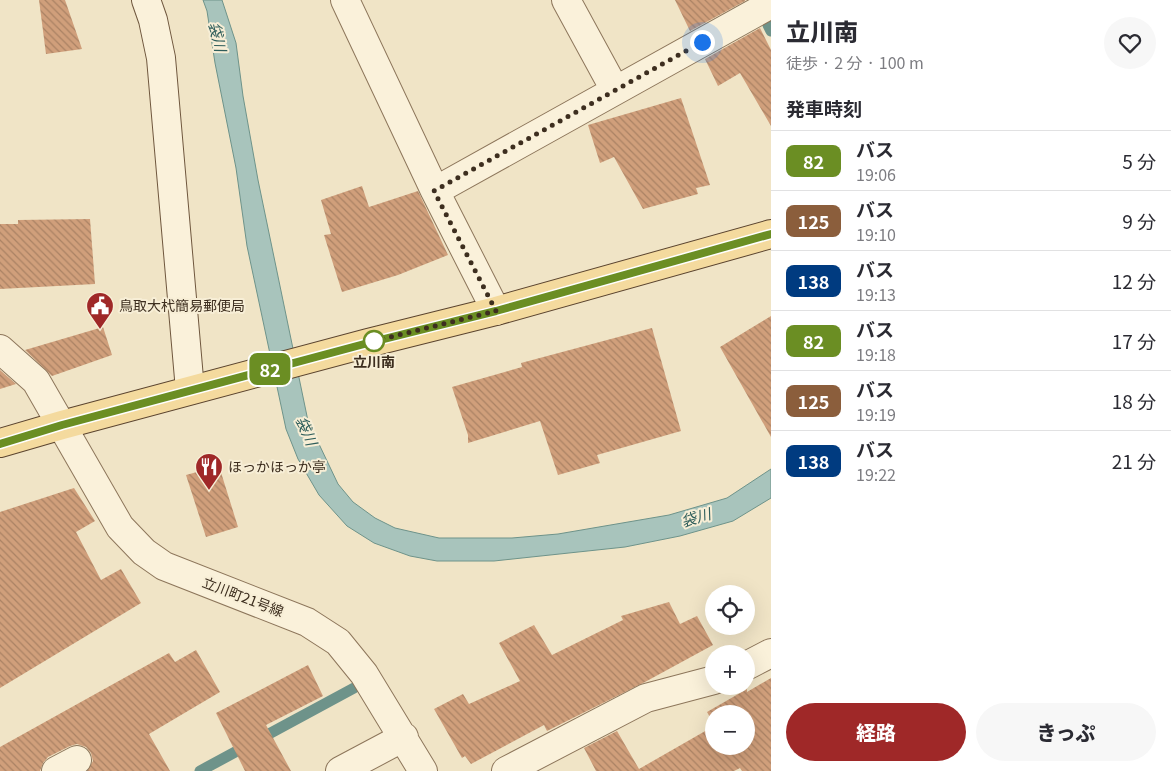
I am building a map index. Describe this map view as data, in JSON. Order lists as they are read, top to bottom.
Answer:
{
  "streets": {
    "street": ["立川町21号線"]
  },
  "water": ["袋川"],
  "places": {
    "public building": ["鳥取大杙簡易郵便局"],
    "other": ["立川南"],
    "restaurant": ["ほっかほっか亭"]
  },
  "lines": ["bus line 82"],
  "page": {
    "on_map": "82",
    "heading": [
      ["立川南", "徒歩 · 2 分 · 100 m"],
      "発車時刻"
    ],
    "list": [
      {
        "mark": "82",
        "name": "バス",
        "note": "19:06",
        "value": "5 分"
      },
      {
        "mark": "125",
        "name": "バス",
        "note": "19:10",
        "value": "9 分"
      },
      {
        "mark": "138",
        "name": "バス",
        "note": "19:13",
        "value": "12 分"
      },
      {
        "mark": "82",
        "name": "バス",
        "note": "19:18",
        "value": "17 分"
      },
      {
        "mark": "125",
        "name": "バス",
        "note": "19:19",
        "value": "18 分"
      },
      {
        "mark": "138",
        "name": "バス",
        "note": "19:22",
        "value": "21 分"
      }
    ],
    "map_buttons": ["+", "−"],
    "buttons": ["経路", "きっぷ"]
  }
}
